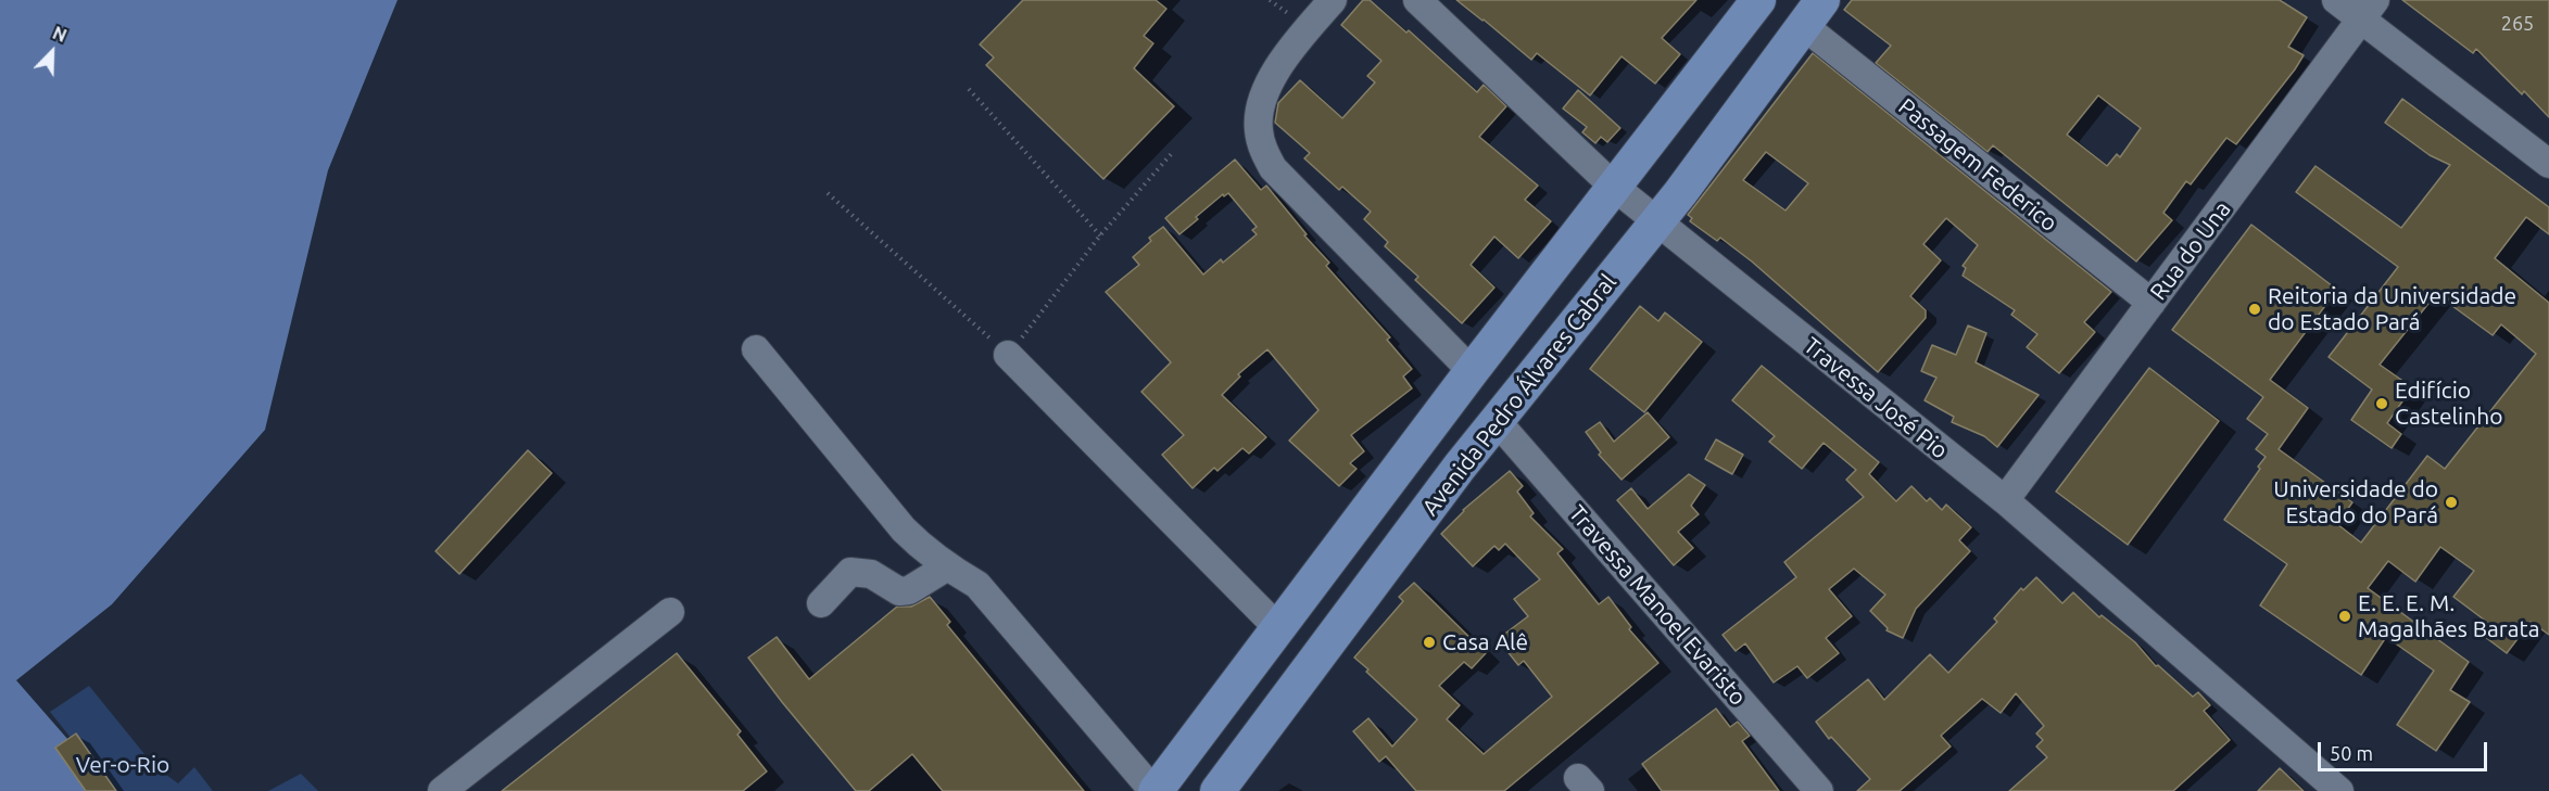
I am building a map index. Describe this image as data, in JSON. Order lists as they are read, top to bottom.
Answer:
{
  "streets": {
    "main road": ["Avenida Pedro Álvares Cabral"],
    "street": [
      "Passagem Federico",
      "Rua do Una",
      "Travessa José Pio",
      "Travessa Manoel Evaristo"
    ]
  },
  "crossings": [
    ["Passagem Federico", "Rua do Una"],
    ["Passagem Federico", "Avenida Pedro Álvares Cabral"],
    ["Rua do Una", "Travessa José Pio"],
    ["Avenida Pedro Álvares Cabral", "Travessa José Pio"],
    ["Avenida Pedro Álvares Cabral", "Travessa Manoel Evaristo"]
  ],
  "parks": ["Ver-o-Rio"],
  "places": [
    "Reitoria da Universidade do Estado Pará",
    "Edifício Castelinho",
    "Universidade do Estado do Pará",
    "E. E. E. M. Magalhães Barata",
    "Casa Alê"
  ],
  "house_numbers": ["265"],
  "scale_bar": "50 m",
  "north": "top right"
}
